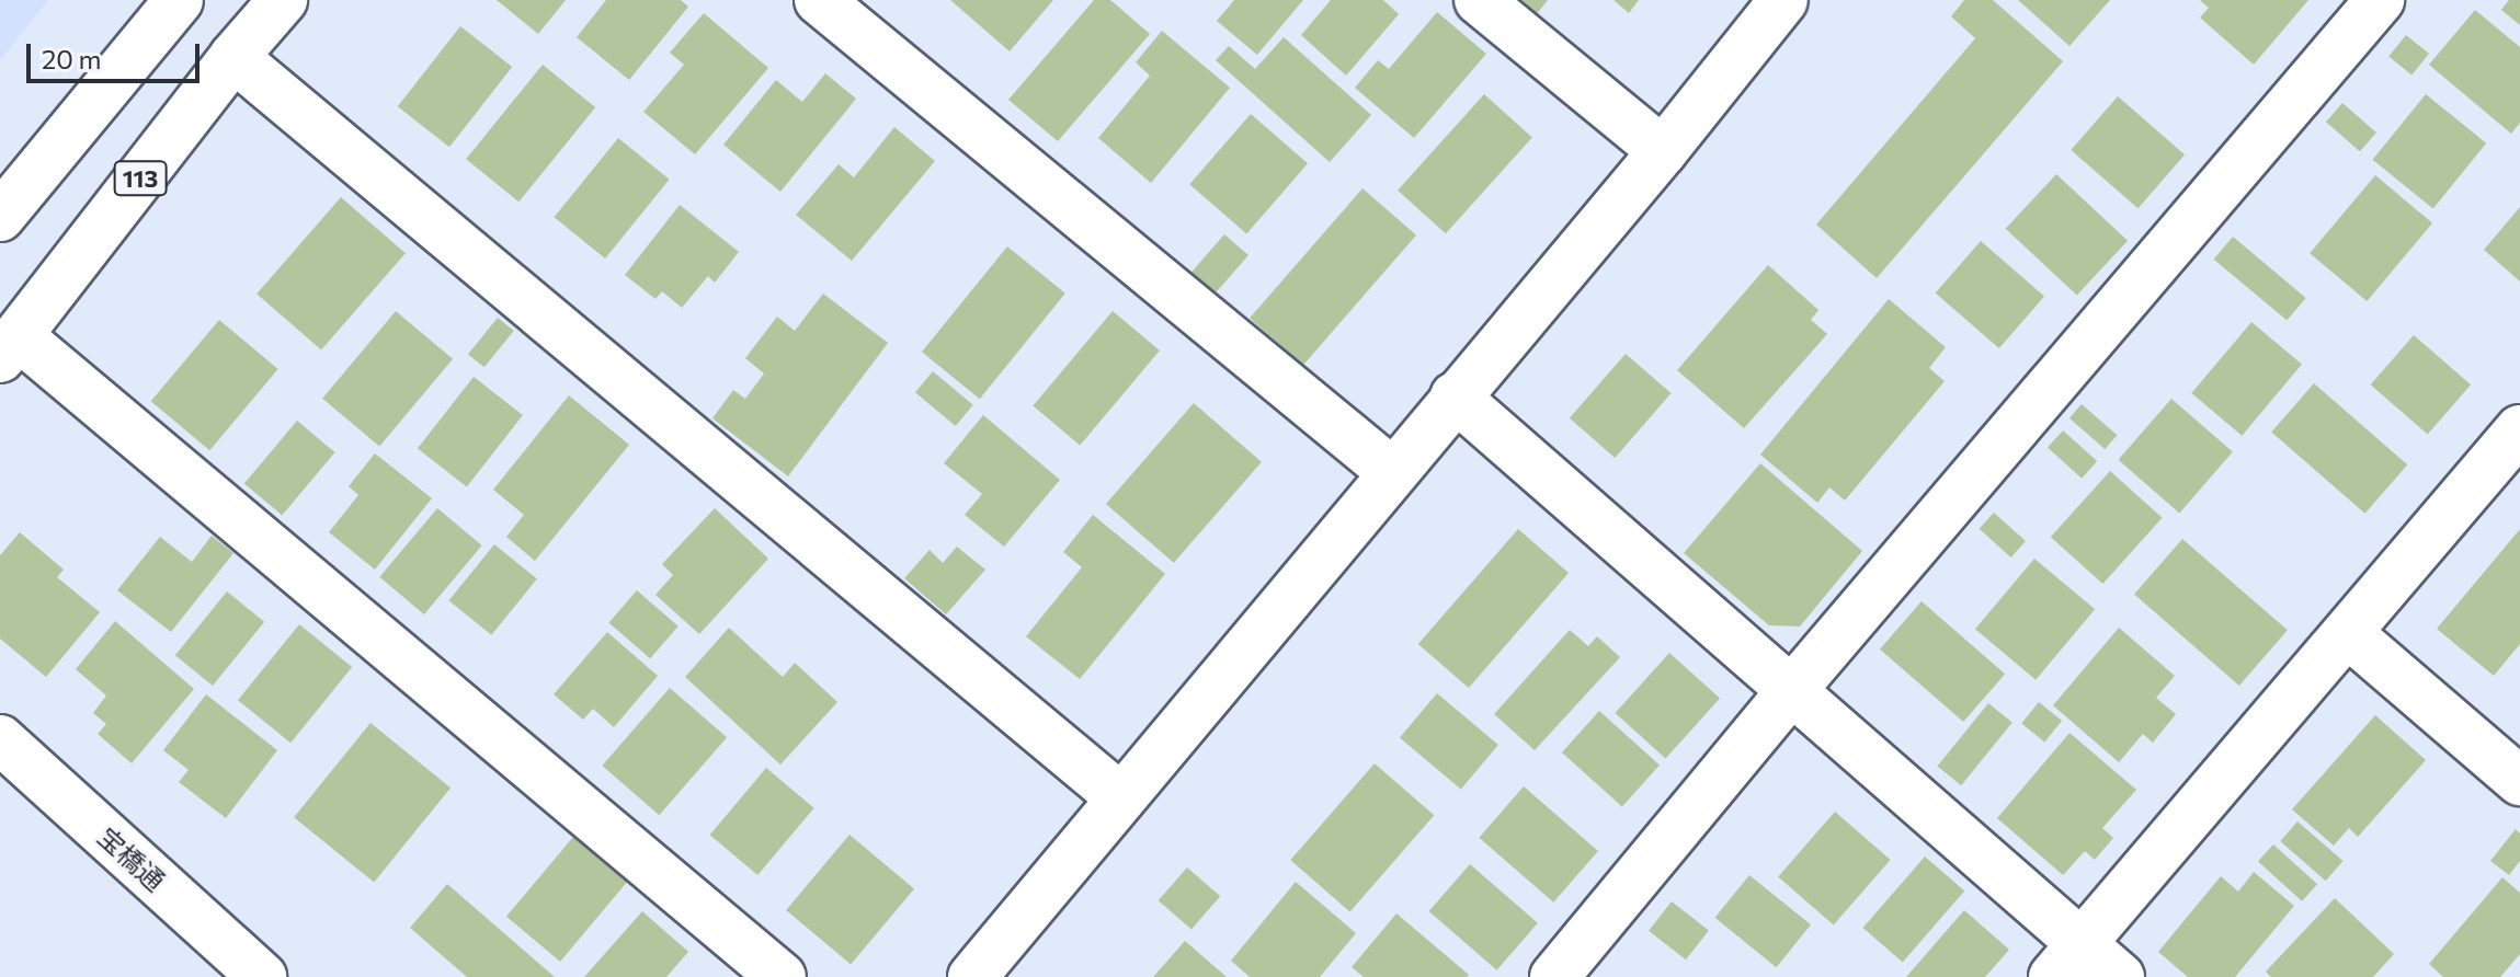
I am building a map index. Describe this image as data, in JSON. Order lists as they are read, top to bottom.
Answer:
{
  "streets": {
    "street": ["113", "宝橋通"]
  },
  "scale_bar": "20 m"
}
